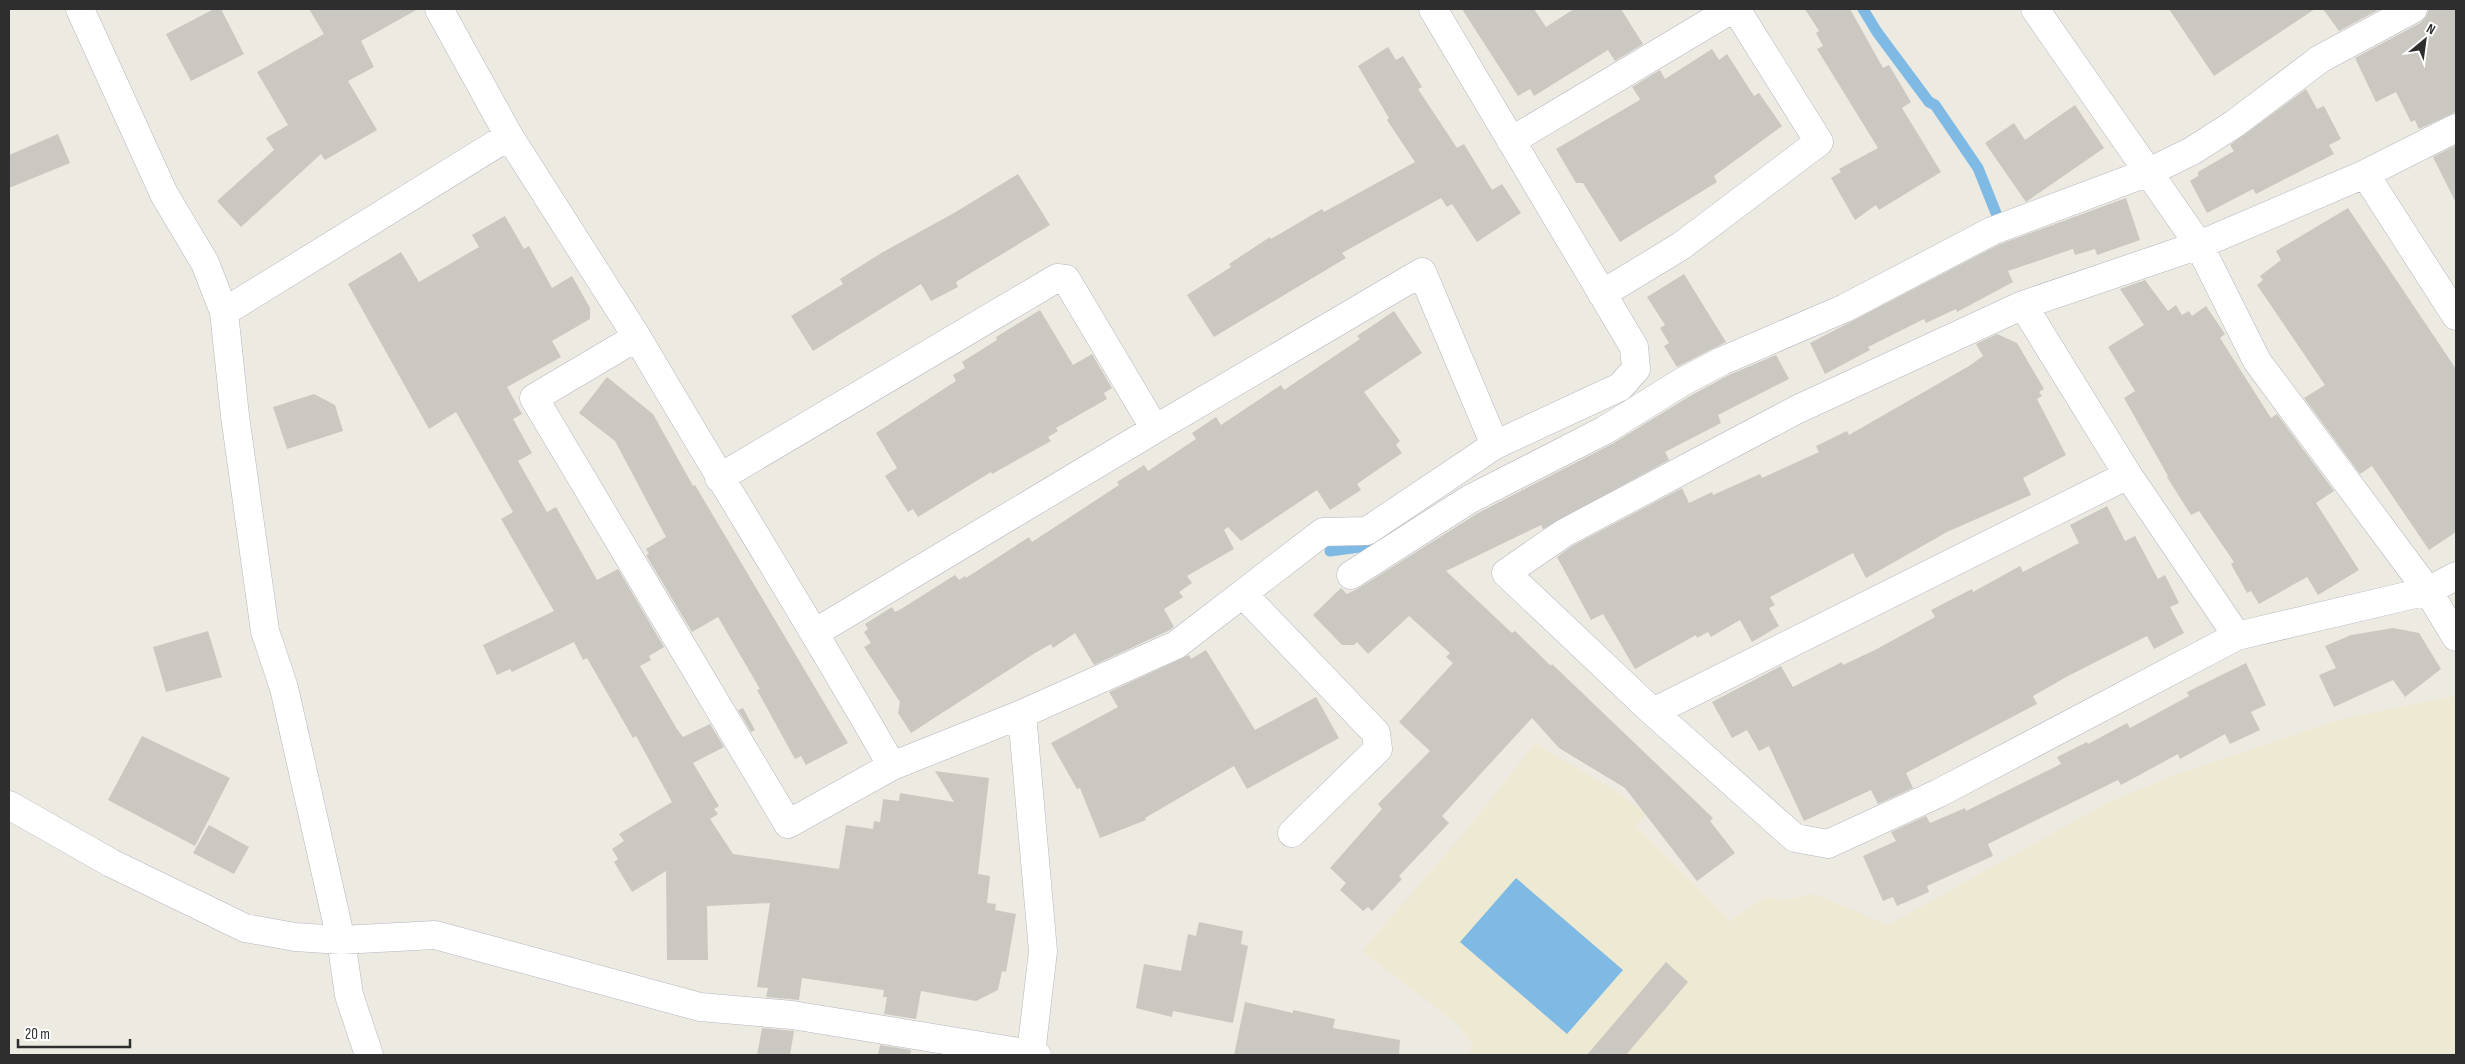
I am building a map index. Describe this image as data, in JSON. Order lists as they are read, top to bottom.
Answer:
{
  "scale_bar": "20 m",
  "north": "top right"
}
